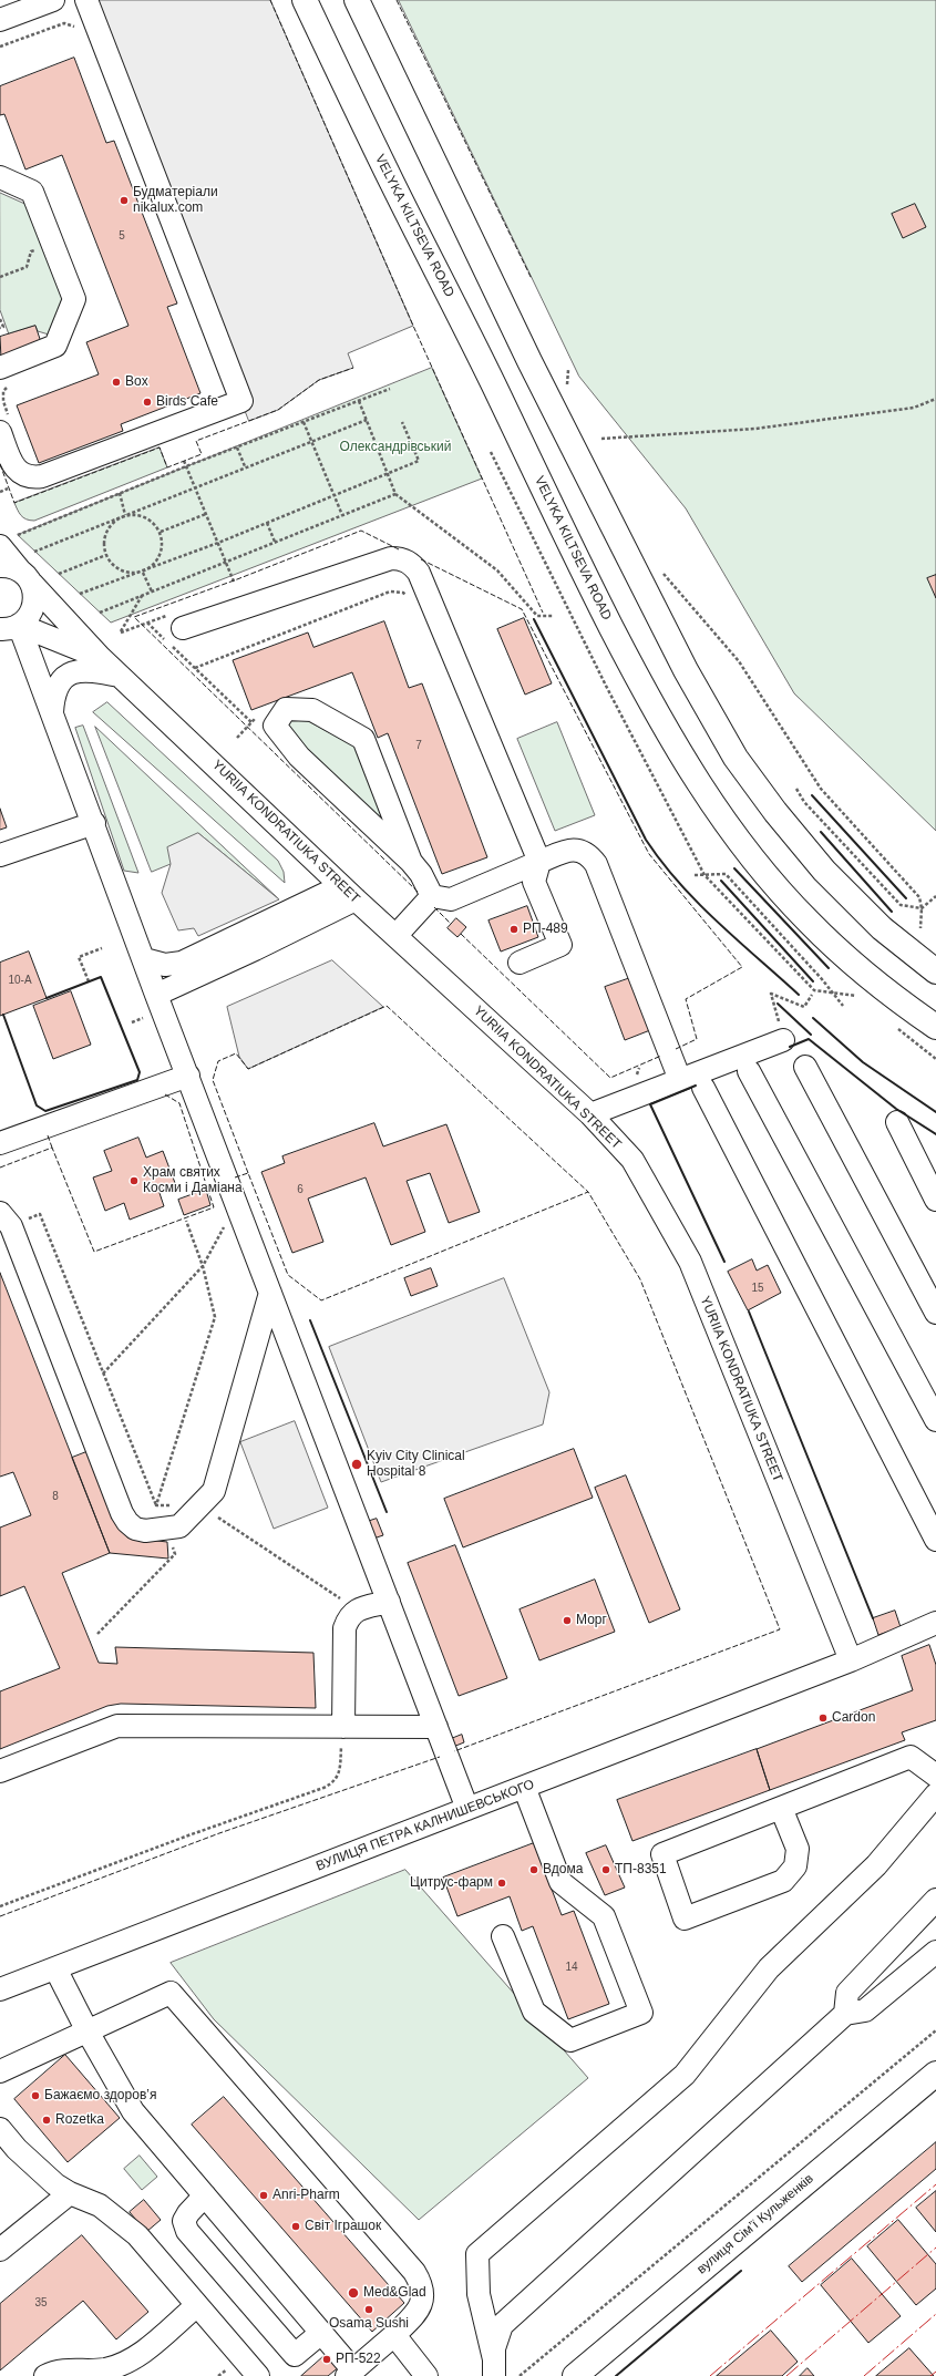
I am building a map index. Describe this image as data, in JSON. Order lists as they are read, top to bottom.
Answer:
{
  "streets": {
    "main road": ["VELYKA KILTSEVA ROAD", "вулиця Сімʼї Кульженків"],
    "street": ["YURIIA KONDRATIUKA STREET", "ВУЛИЦЯ ПЕТРА КАЛНИШЕВСЬКОГО"]
  },
  "crossings": [
    ["YURIIA KONDRATIUKA STREET", "ВУЛИЦЯ ПЕТРА КАЛНИШЕВСЬКОГО"]
  ],
  "parks": ["Олександрівський"],
  "places": [
    "Будматеріали nikalux.com",
    "Box",
    "Birds Cafe",
    "РП-489",
    "Храм святих Косми і Даміана",
    "Kyiv City Clinical Hospital 8",
    "Морг",
    "Cardon",
    "Вдома",
    "ТП-8351",
    "Цитрус-фарм",
    "Бажаємо здоровʼя",
    "Rozetka",
    "Anri-Pharm",
    "Світ Іграшок",
    "Med&Glad",
    "Osama Sushi",
    "РП-522"
  ],
  "house_numbers": [
    "5",
    "7",
    "10-А",
    "6",
    "15",
    "8",
    "14",
    "35"
  ]
}
